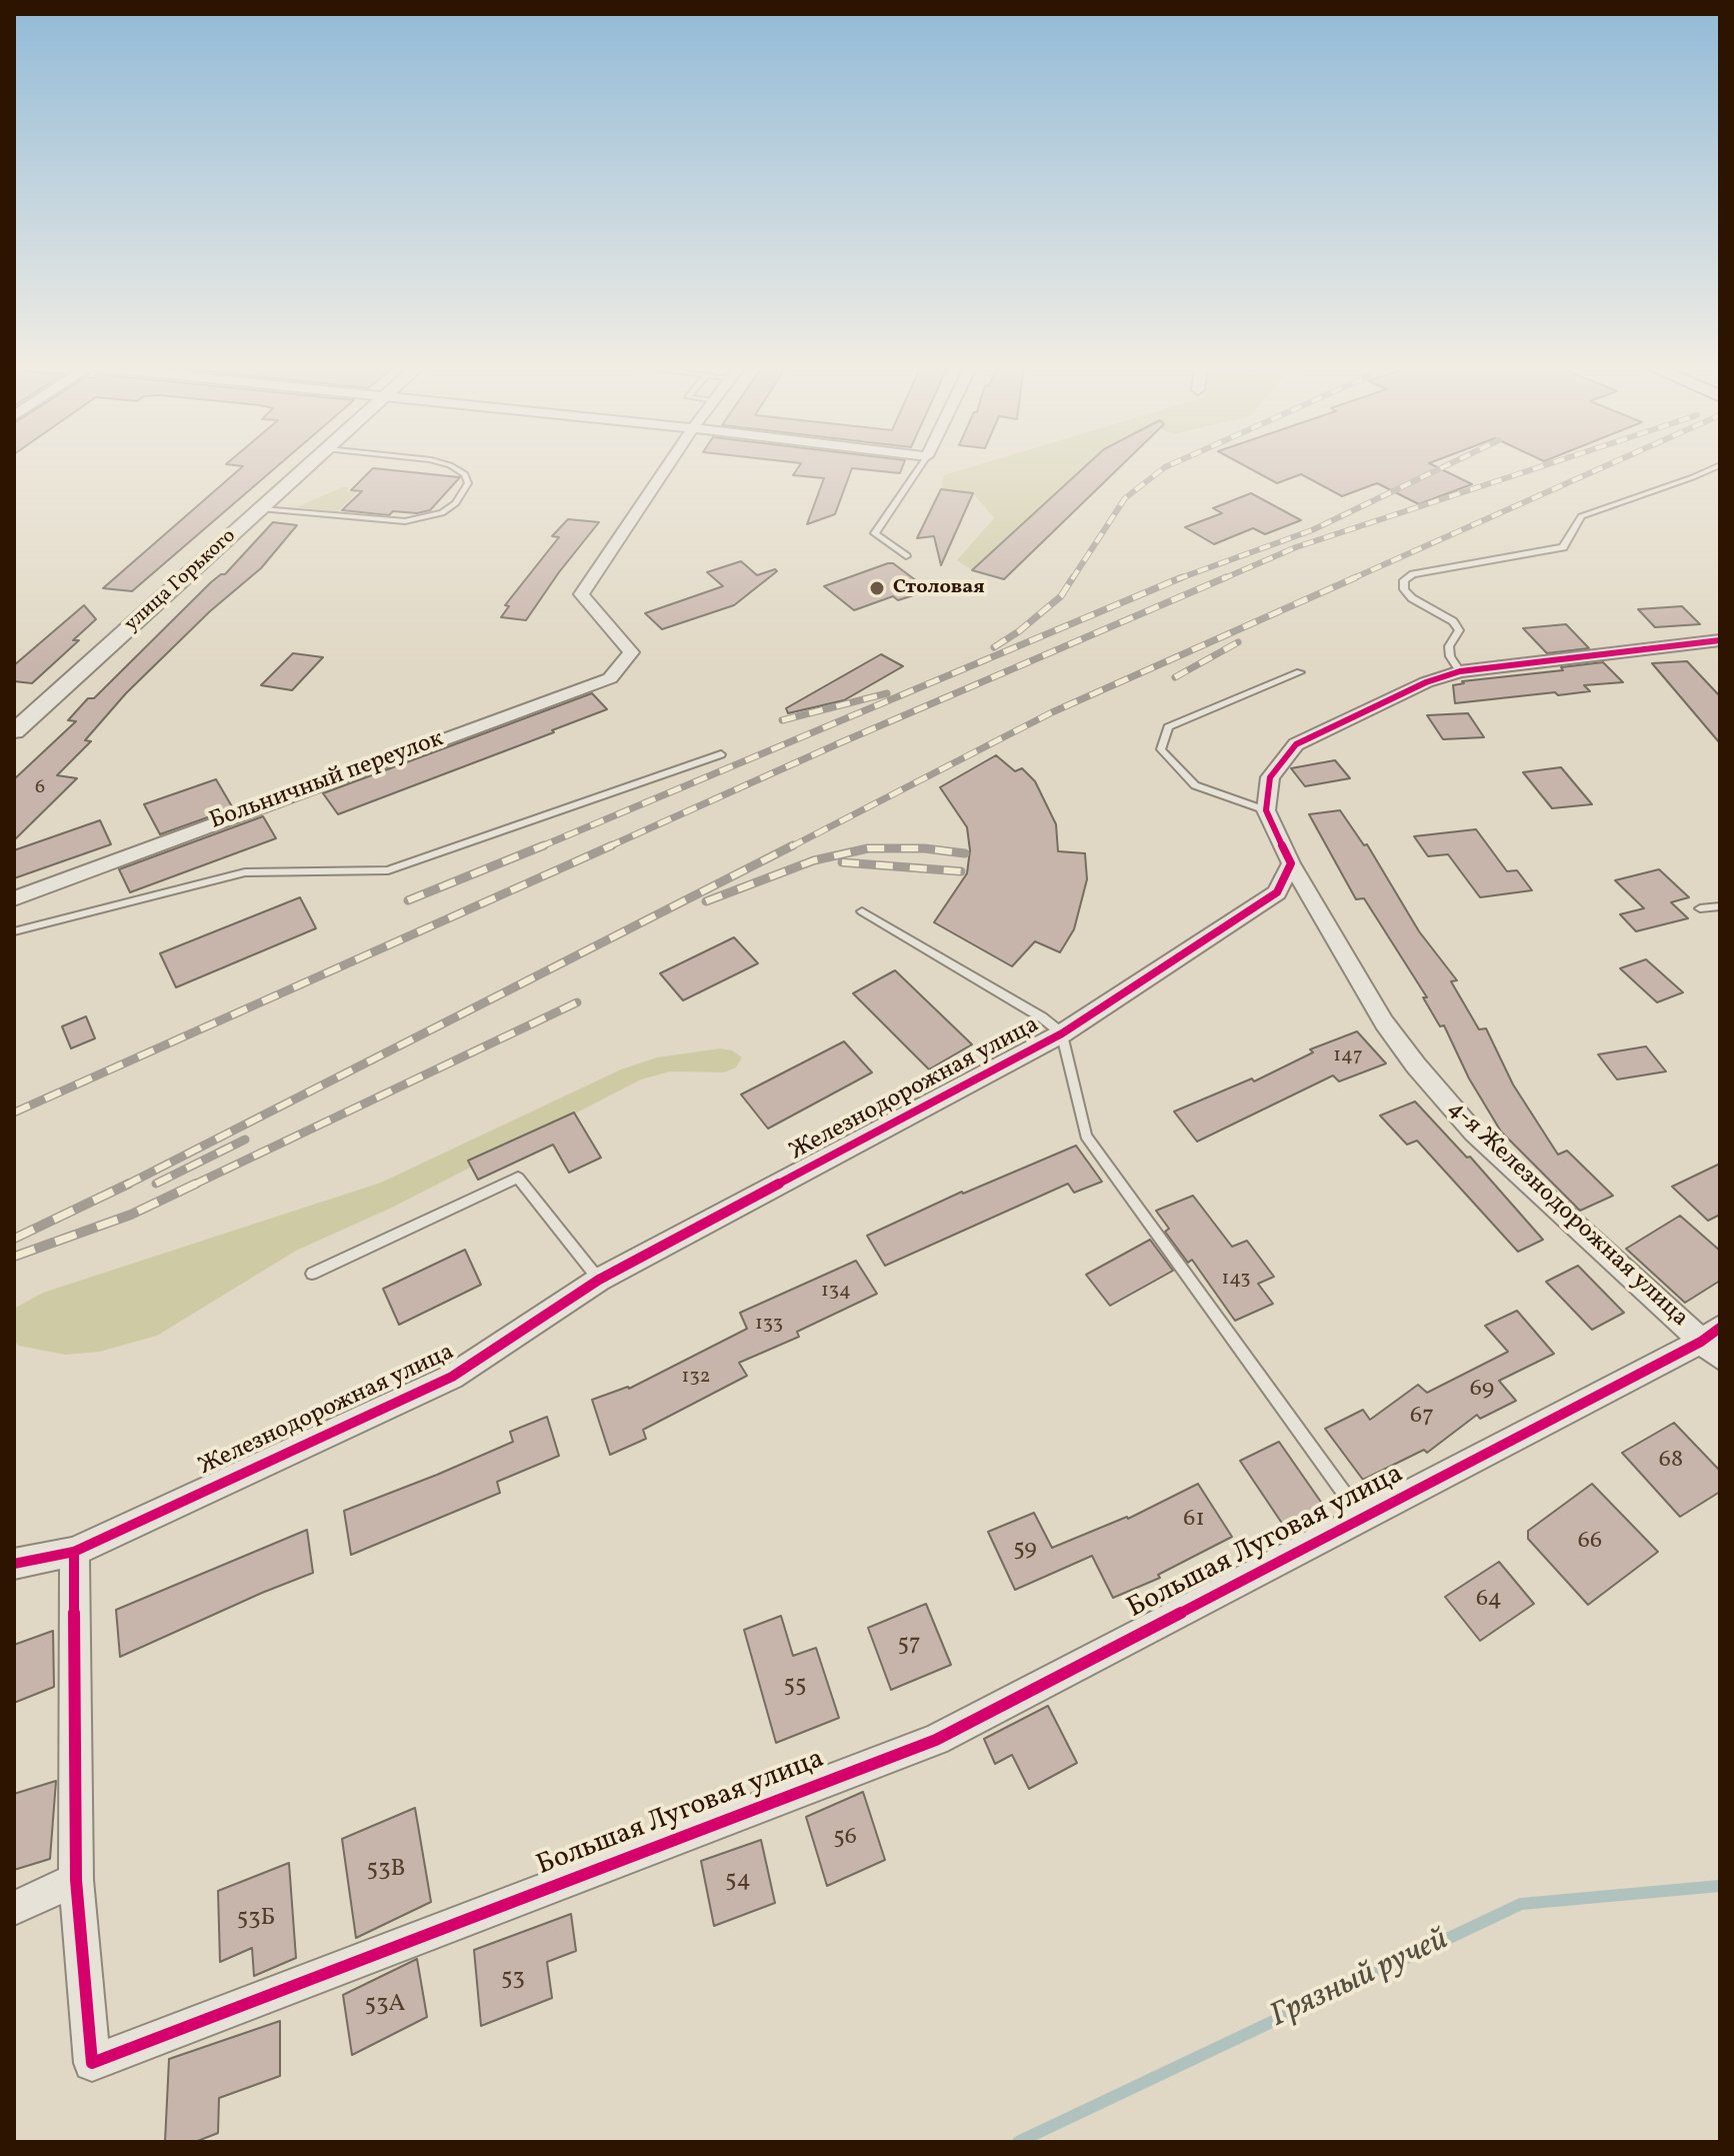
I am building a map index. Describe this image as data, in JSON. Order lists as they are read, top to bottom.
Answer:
{
  "streets": {
    "street": [
      "улица Горького",
      "Больничный переулок",
      "Железнодорожная улица",
      "4-я Железнодорожная улица",
      "Большая Луговая улица"
    ]
  },
  "crossings": [
    ["Железнодорожная улица", "4-я Железнодорожная улица"],
    ["Железнодорожная улица", "Большая Луговая улица"],
    ["4-я Железнодорожная улица", "Большая Луговая улица"]
  ],
  "water": ["Грязный ручей"],
  "places": ["Столовая"],
  "house_numbers": [
    "6",
    "147",
    "143",
    "134",
    "133",
    "132",
    "69",
    "67",
    "68",
    "61",
    "66",
    "59",
    "64",
    "57",
    "55",
    "56",
    "53В",
    "54",
    "53Б",
    "53",
    "53А"
  ]
}
